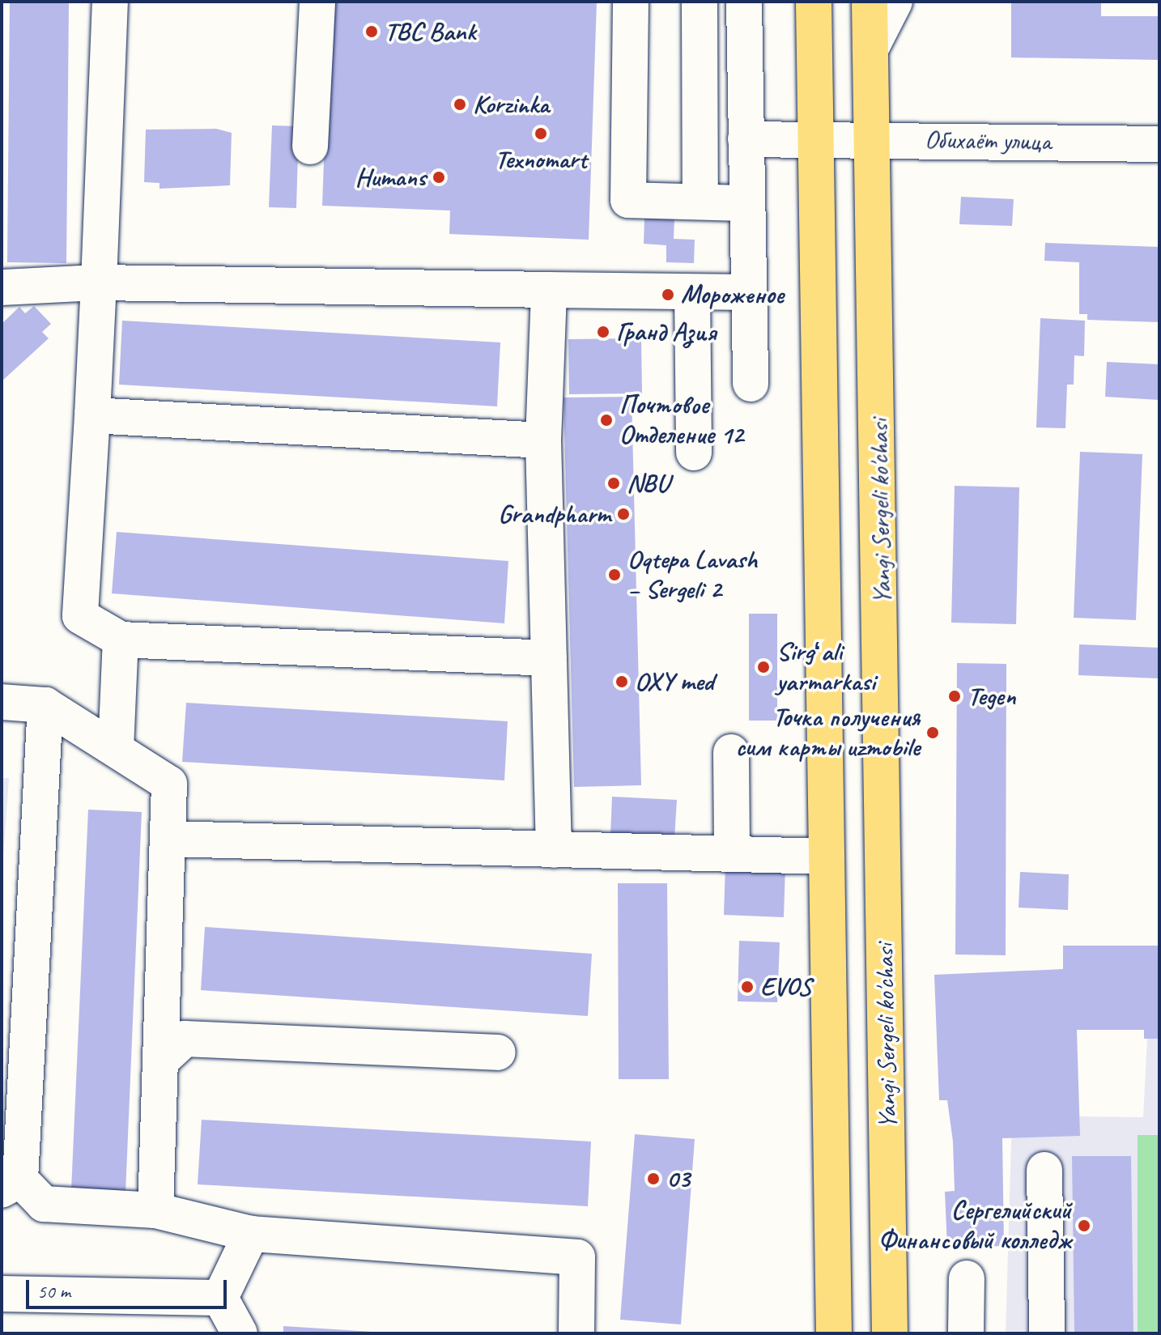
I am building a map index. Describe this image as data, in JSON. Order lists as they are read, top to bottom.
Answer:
{
  "streets": {
    "main road": ["Yangi Sergeli ko'chasi"],
    "street": ["Обихаёт улица"]
  },
  "crossings": [
    ["Обихаёт улица", "Yangi Sergeli ko'chasi"]
  ],
  "places": [
    "TBC Bank",
    "Korzinka",
    "Texnomart",
    "Humans",
    "Мороженое",
    "Гранд Азия",
    "Почтовое Отделение 12",
    "NBU",
    "Grandpharm",
    "Oqtepa Lavash – Sergeli 2",
    "Sirgʻali yarmarkasi",
    "OXY med",
    "Tegen",
    "Точка получения сим карты uzmobile",
    "EVOS",
    "03",
    "Сергелийский Финансовый колледж"
  ],
  "scale_bar": "50 m"
}
